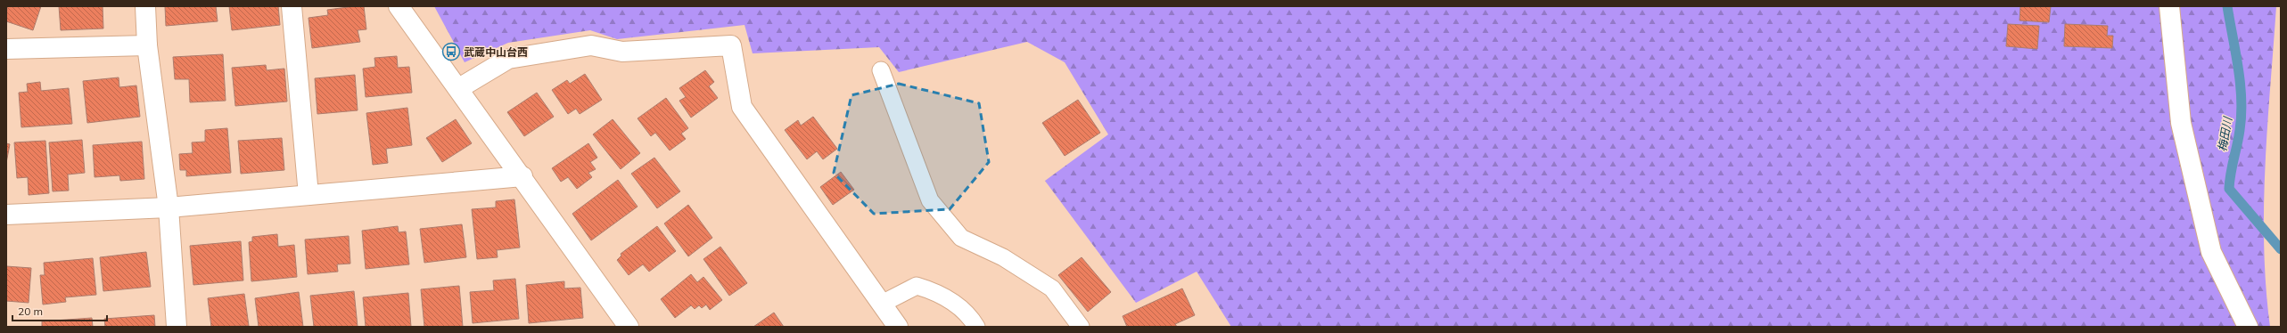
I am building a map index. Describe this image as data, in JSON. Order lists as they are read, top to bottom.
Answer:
{
  "water": ["梅田川"],
  "places": {
    "bus stop": ["武蔵中山台西"]
  },
  "scale_bar": "20 m"
}
